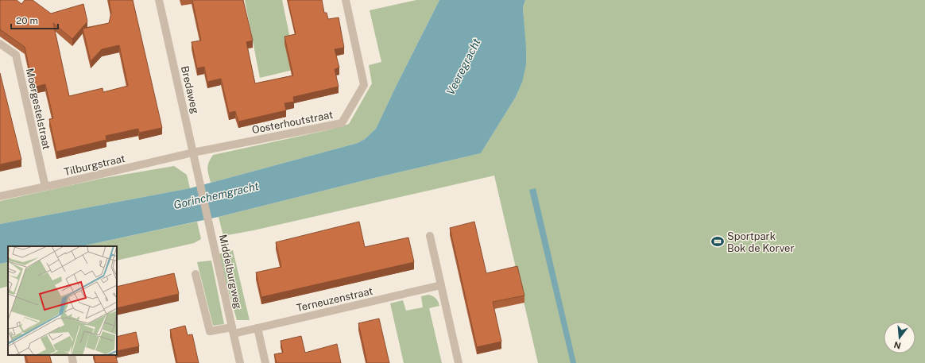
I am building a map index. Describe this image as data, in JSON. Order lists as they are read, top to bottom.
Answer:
{
  "streets": {
    "street": [
      "Bredaweg",
      "Moergestelstraat",
      "Oosterhoutstraat",
      "Tilburgstraat",
      "Middelburgweg",
      "Terneuzenstraat"
    ]
  },
  "crossings": [
    ["Bredaweg", "Oosterhoutstraat"],
    ["Bredaweg", "Tilburgstraat"],
    ["Bredaweg", "Middelburgweg"],
    ["Moergestelstraat", "Tilburgstraat"],
    ["Oosterhoutstraat", "Tilburgstraat"],
    ["Middelburgweg", "Terneuzenstraat"]
  ],
  "water": ["Veeregracht", "Gorinchemgracht"],
  "places": {
    "sports": ["Sportpark Bok de Korver"]
  },
  "scale_bar": "20 m",
  "north": "bottom"
}
